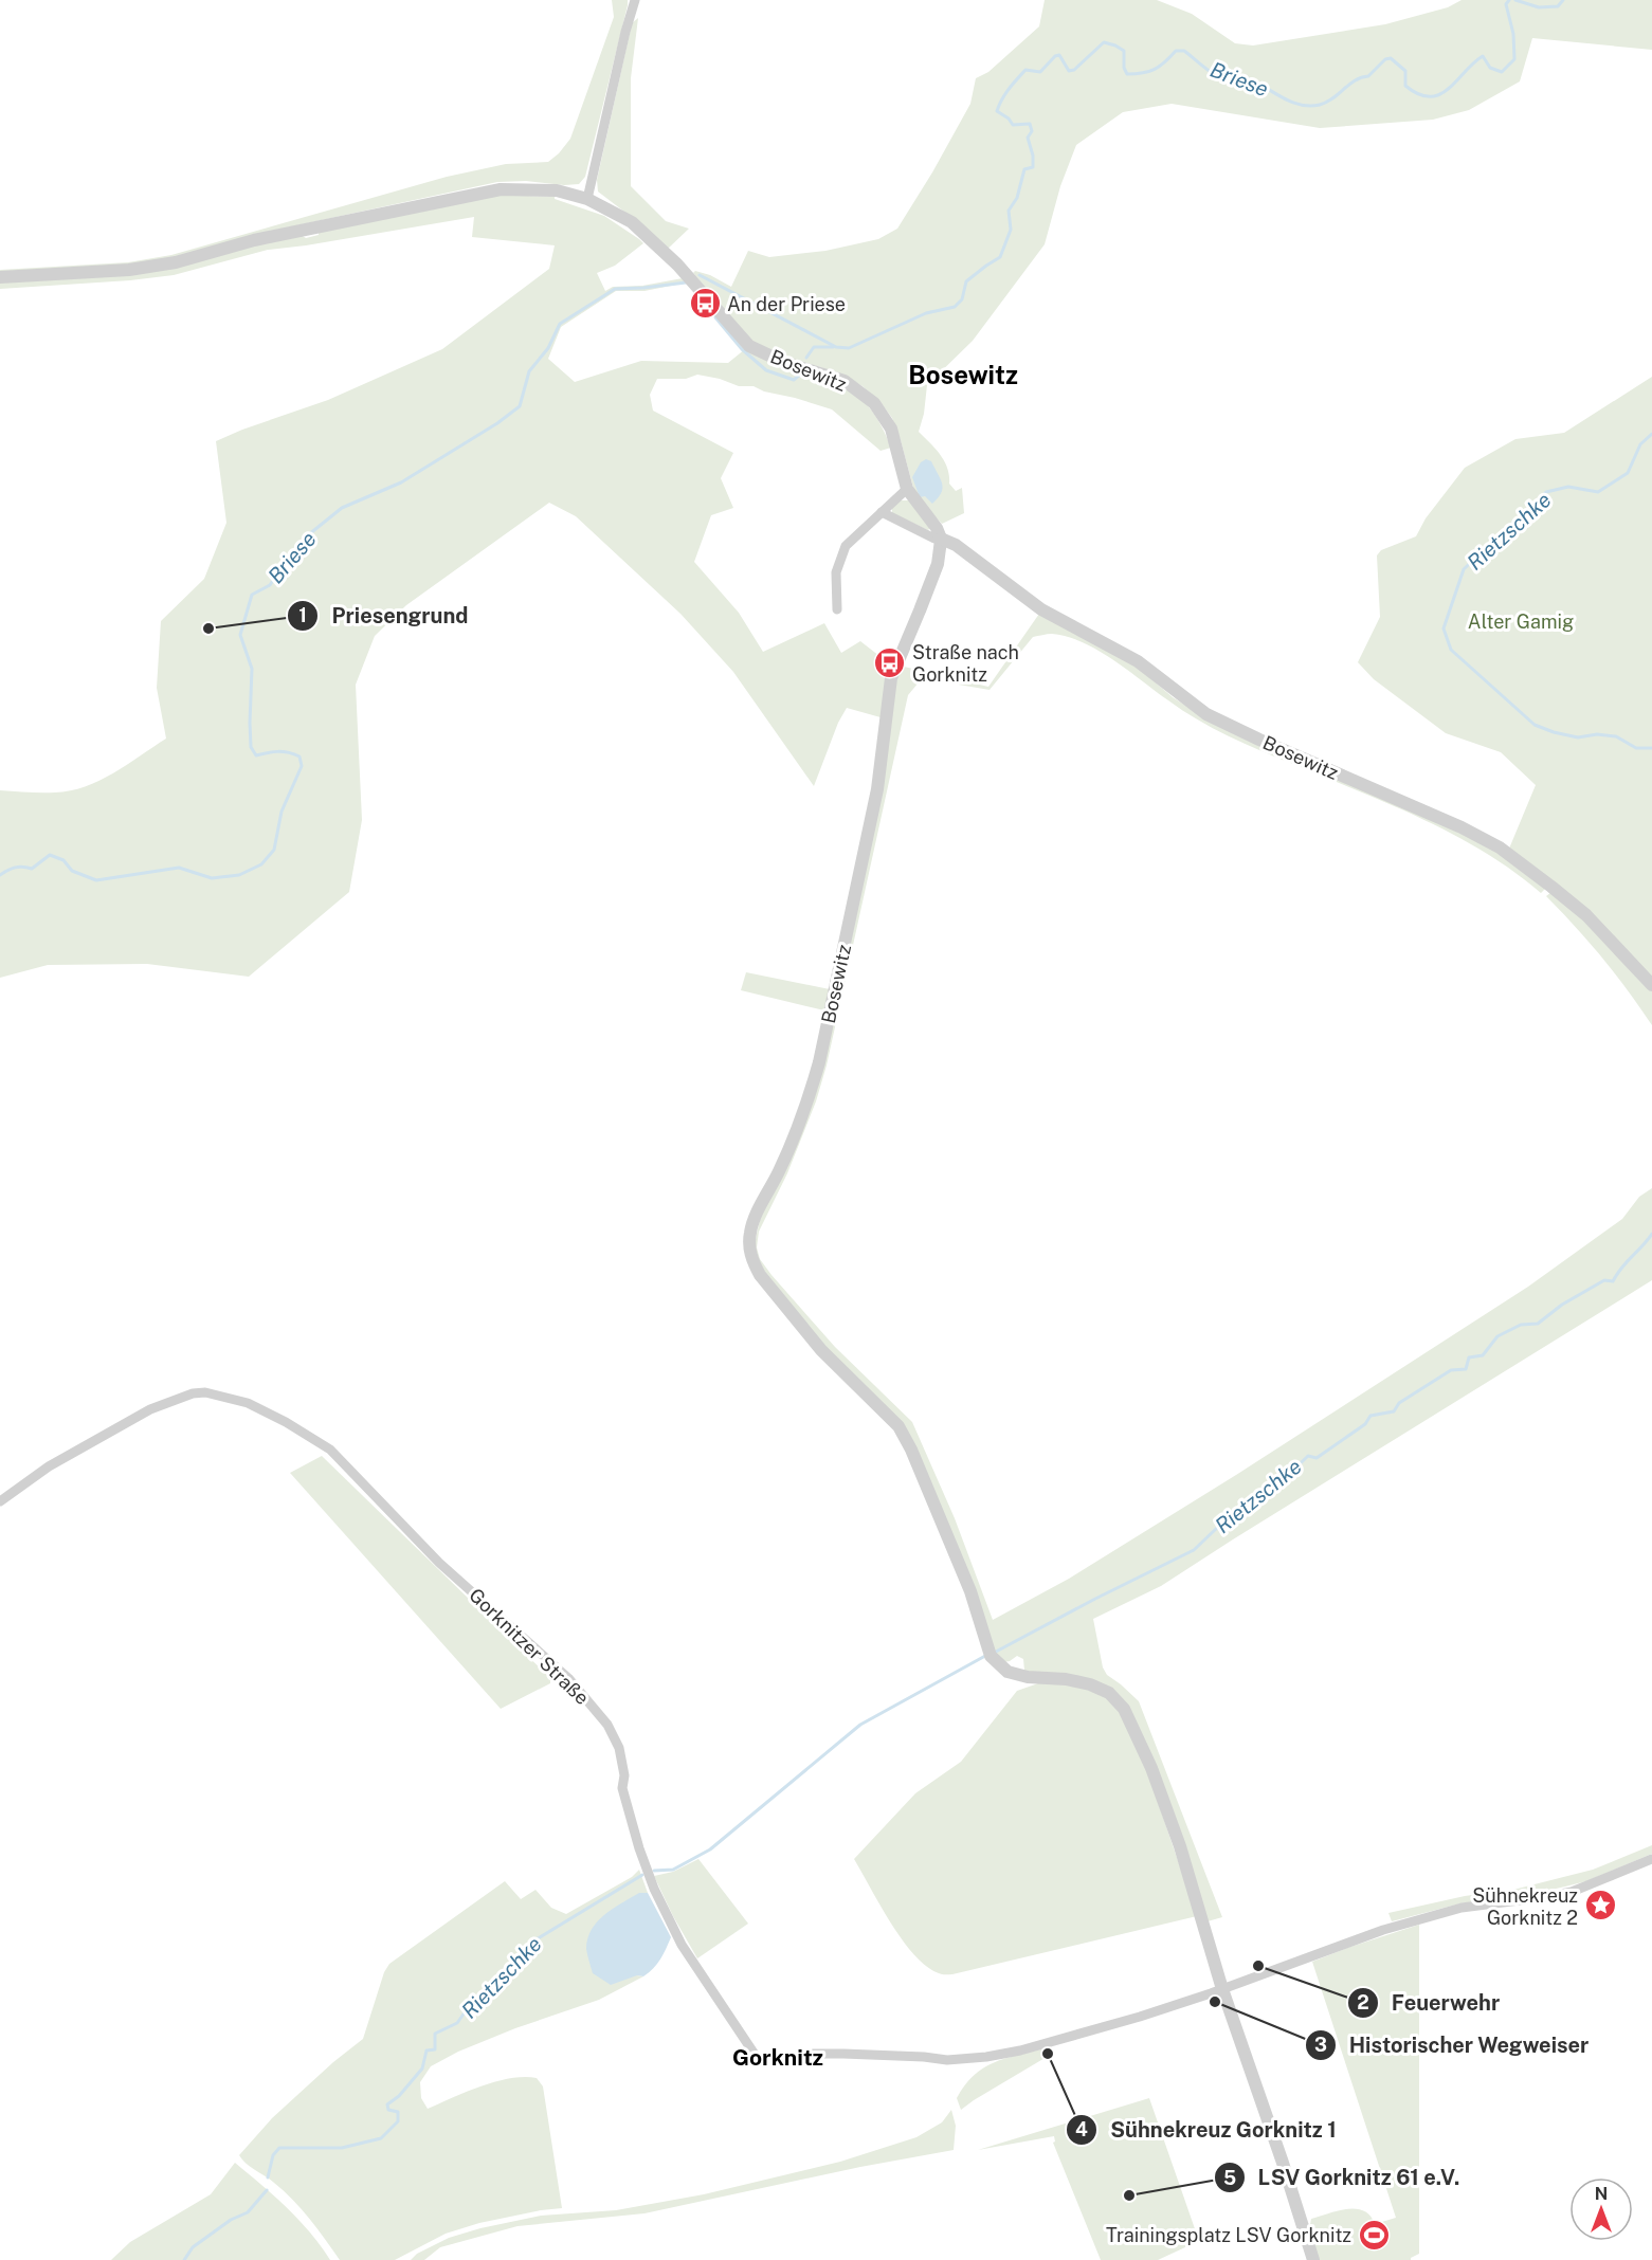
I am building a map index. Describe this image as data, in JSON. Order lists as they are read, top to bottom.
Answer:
{
  "streets": {
    "street": ["Bosewitz", "Gorknitzer Straße"]
  },
  "crossings": [
    ["Bosewitz", "Gorknitzer Straße"]
  ],
  "districts": ["Bosewitz", "Gorknitz"],
  "water": ["Briese", "Rietzschke"],
  "parks": ["Alter Gamig"],
  "places": {
    "bus stop": ["An der Priese", "Straße nach Gorknitz"],
    "other": [
      "Priesengrund",
      "Feuerwehr",
      "Historischer Wegweiser",
      "Sühnekreuz Gorknitz 1",
      "LSV Gorknitz 61 e.V."
    ],
    "place": ["Sühnekreuz Gorknitz 2"],
    "sports": ["Trainingsplatz LSV Gorknitz"]
  },
  "north": "top"
}
